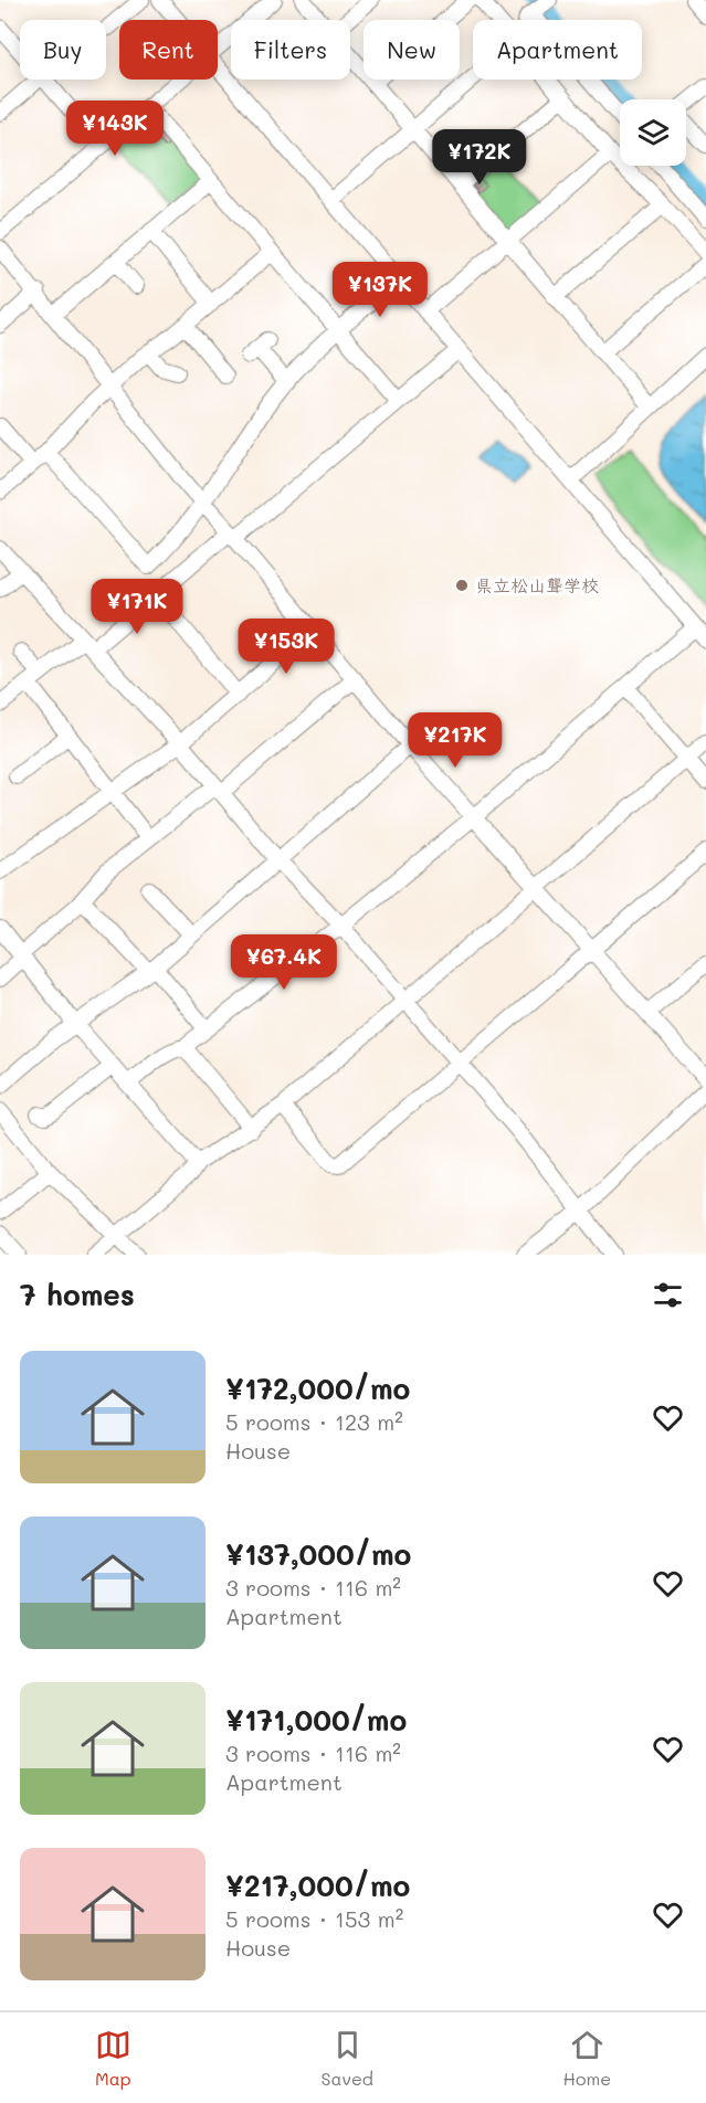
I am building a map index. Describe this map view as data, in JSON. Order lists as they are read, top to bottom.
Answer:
{
  "places": ["県立松山聾学校"],
  "page": {
    "chip": [
      "Buy",
      "Rent",
      "Filters",
      "New",
      "Apartment"
    ],
    "price": [
      "¥143K",
      "¥172K",
      "¥137K",
      "¥171K",
      "¥153K",
      "¥217K",
      "¥67.4K"
    ],
    "heading": "7 homes",
    "list": [
      {
        "name": "¥172,000/mo",
        "note": "5 rooms · 123 m² · House"
      },
      {
        "name": "¥137,000/mo",
        "note": "3 rooms · 116 m² · Apartment"
      },
      {
        "name": "¥171,000/mo",
        "note": "3 rooms · 116 m² · Apartment"
      },
      {
        "name": "¥217,000/mo",
        "note": "5 rooms · 153 m² · House"
      }
    ],
    "tabs": ["Map", "Saved", "Home"]
  }
}
